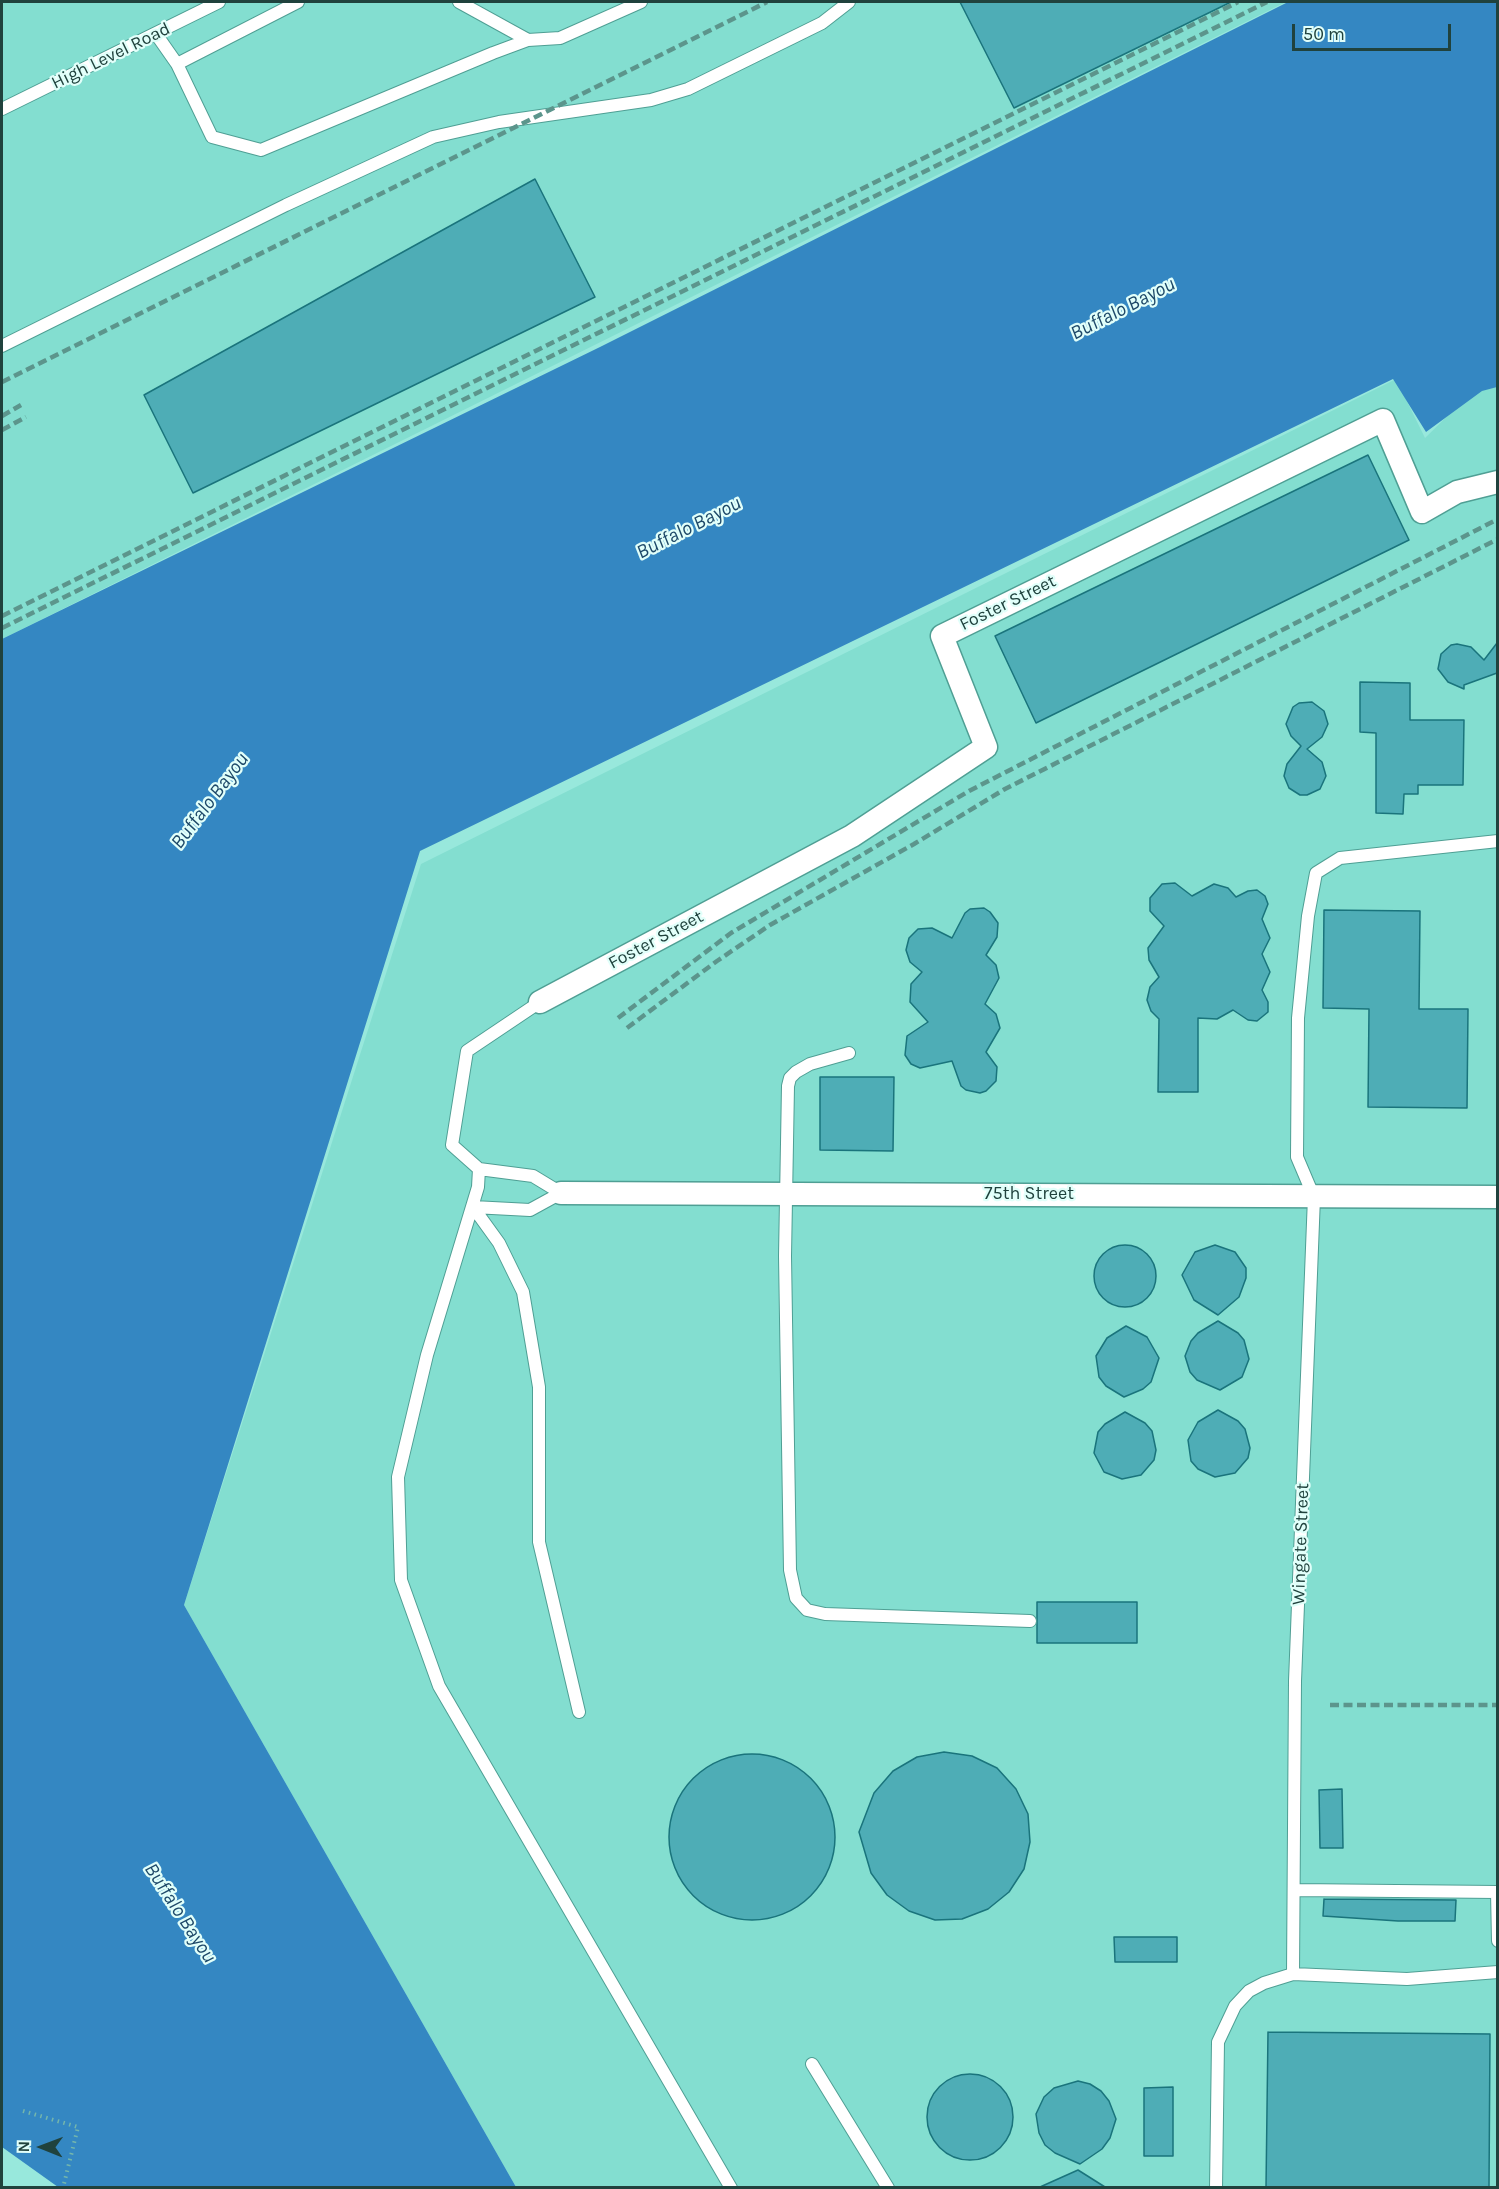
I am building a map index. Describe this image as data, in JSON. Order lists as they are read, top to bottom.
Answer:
{
  "streets": {
    "street": ["Foster Street", "75th Street"],
    "lane": ["High Level Road", "Wingate Street"]
  },
  "crossings": [
    ["75th Street", "Wingate Street"]
  ],
  "water": ["Buffalo Bayou"],
  "scale_bar": "50 m",
  "north": "left"
}
